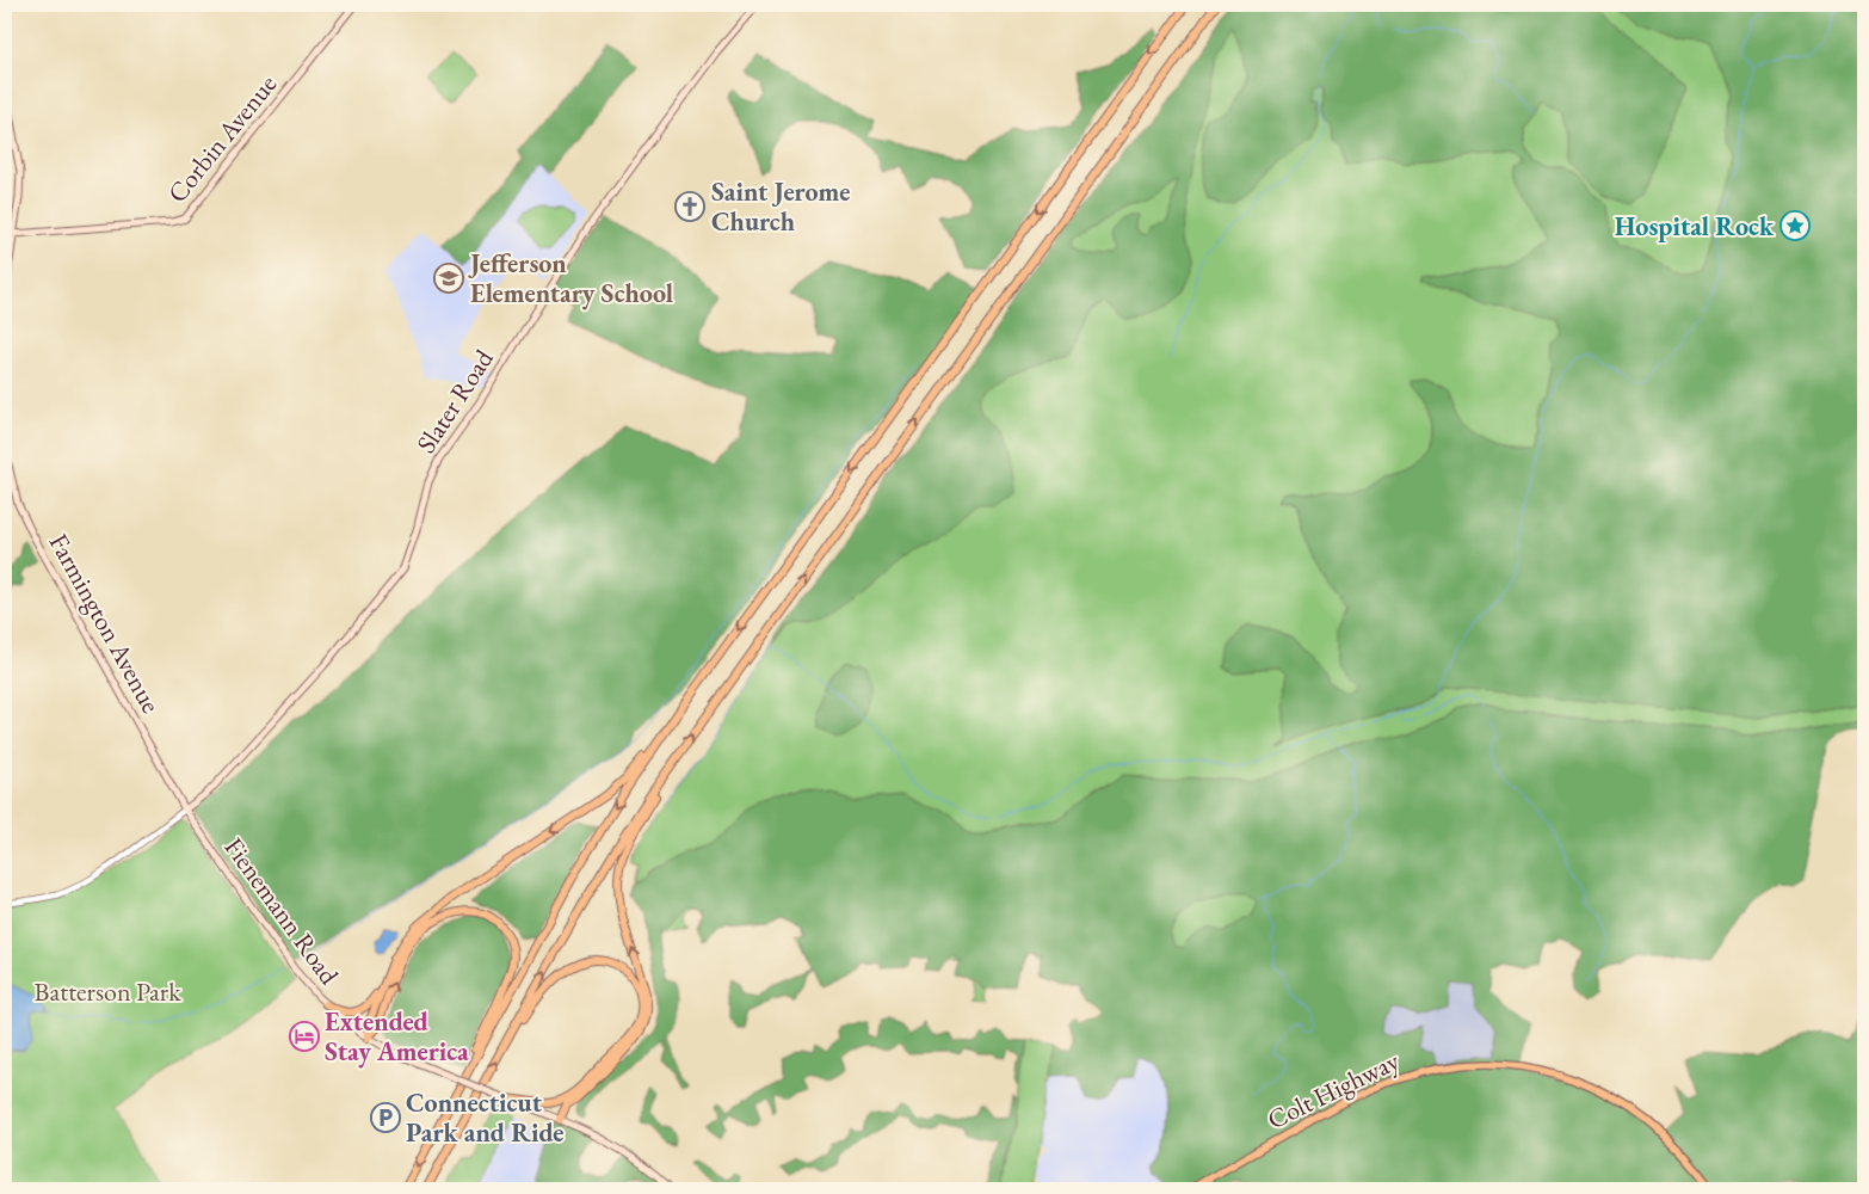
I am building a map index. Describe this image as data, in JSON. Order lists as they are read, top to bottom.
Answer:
{
  "streets": {
    "highway": ["Colt Highway"],
    "main road": [
      "Corbin Avenue",
      "Slater Road",
      "Farmington Avenue",
      "Fienemann Road"
    ]
  },
  "crossings": [
    ["Slater Road", "Farmington Avenue"],
    ["Slater Road", "Fienemann Road"],
    ["Farmington Avenue", "Fienemann Road"]
  ],
  "parks": ["Batterson Park"],
  "places": {
    "church": ["Saint Jerome Church"],
    "place": ["Hospital Rock"],
    "school or university": ["Jefferson Elementary School"],
    "hotel": ["Extended Stay America"],
    "parking": ["Connecticut Park and Ride"]
  }
}
